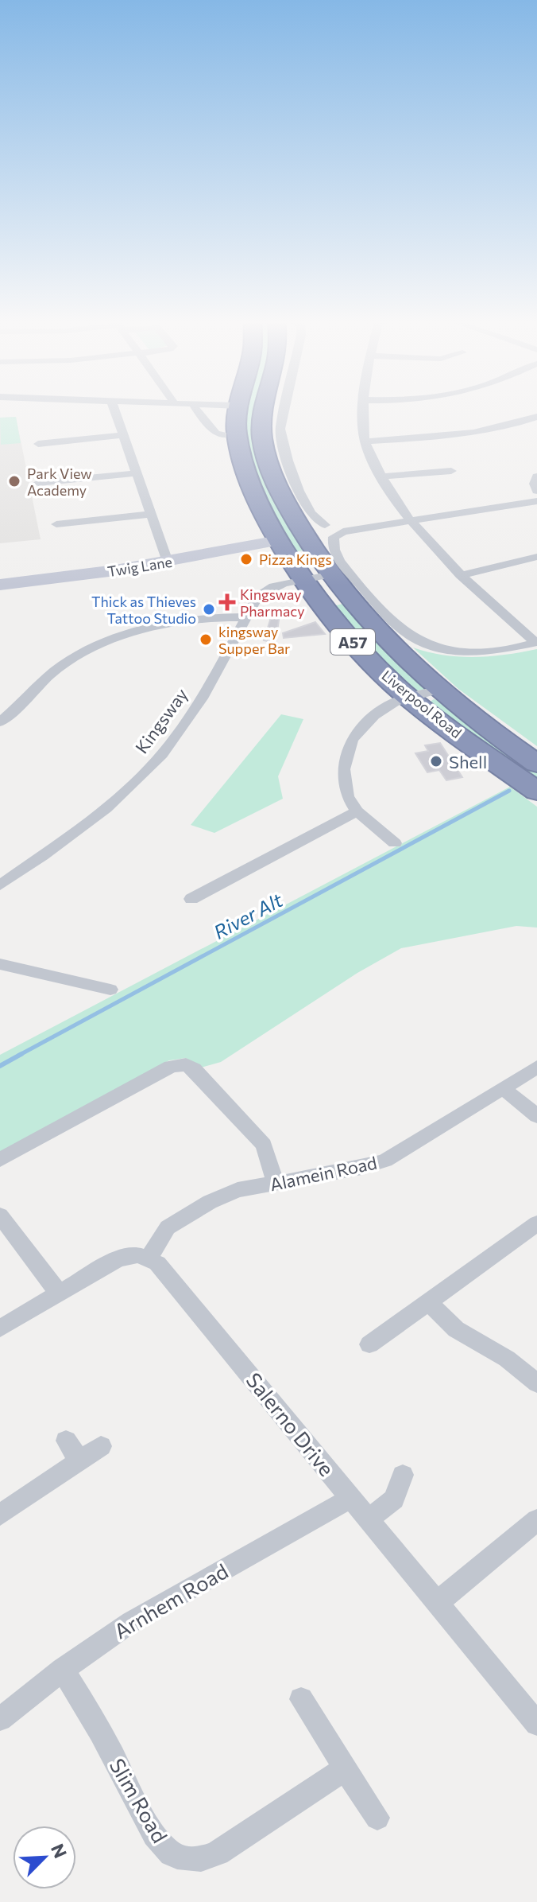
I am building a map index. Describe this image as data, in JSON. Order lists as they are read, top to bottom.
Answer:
{
  "streets": {
    "highway": ["A57", "Liverpool Road"],
    "street": [
      "Twig Lane",
      "Kingsway",
      "Alamein Road",
      "Salerno Drive",
      "Arnhem Road",
      "Slim Road"
    ]
  },
  "crossings": [
    ["Twig Lane", "Liverpool Road"],
    ["Liverpool Road", "Kingsway"],
    ["Alamein Road", "Salerno Drive"],
    ["Salerno Drive", "Arnhem Road"],
    ["Arnhem Road", "Slim Road"]
  ],
  "water": ["River Alt"],
  "places": {
    "other": [
      "Park View Academy",
      "Pizza Kings",
      "Thick as Thieves Tattoo Studio",
      "kingsway Supper Bar",
      "Shell"
    ],
    "health": ["Kingsway Pharmacy"]
  },
  "north": "top right"
}
